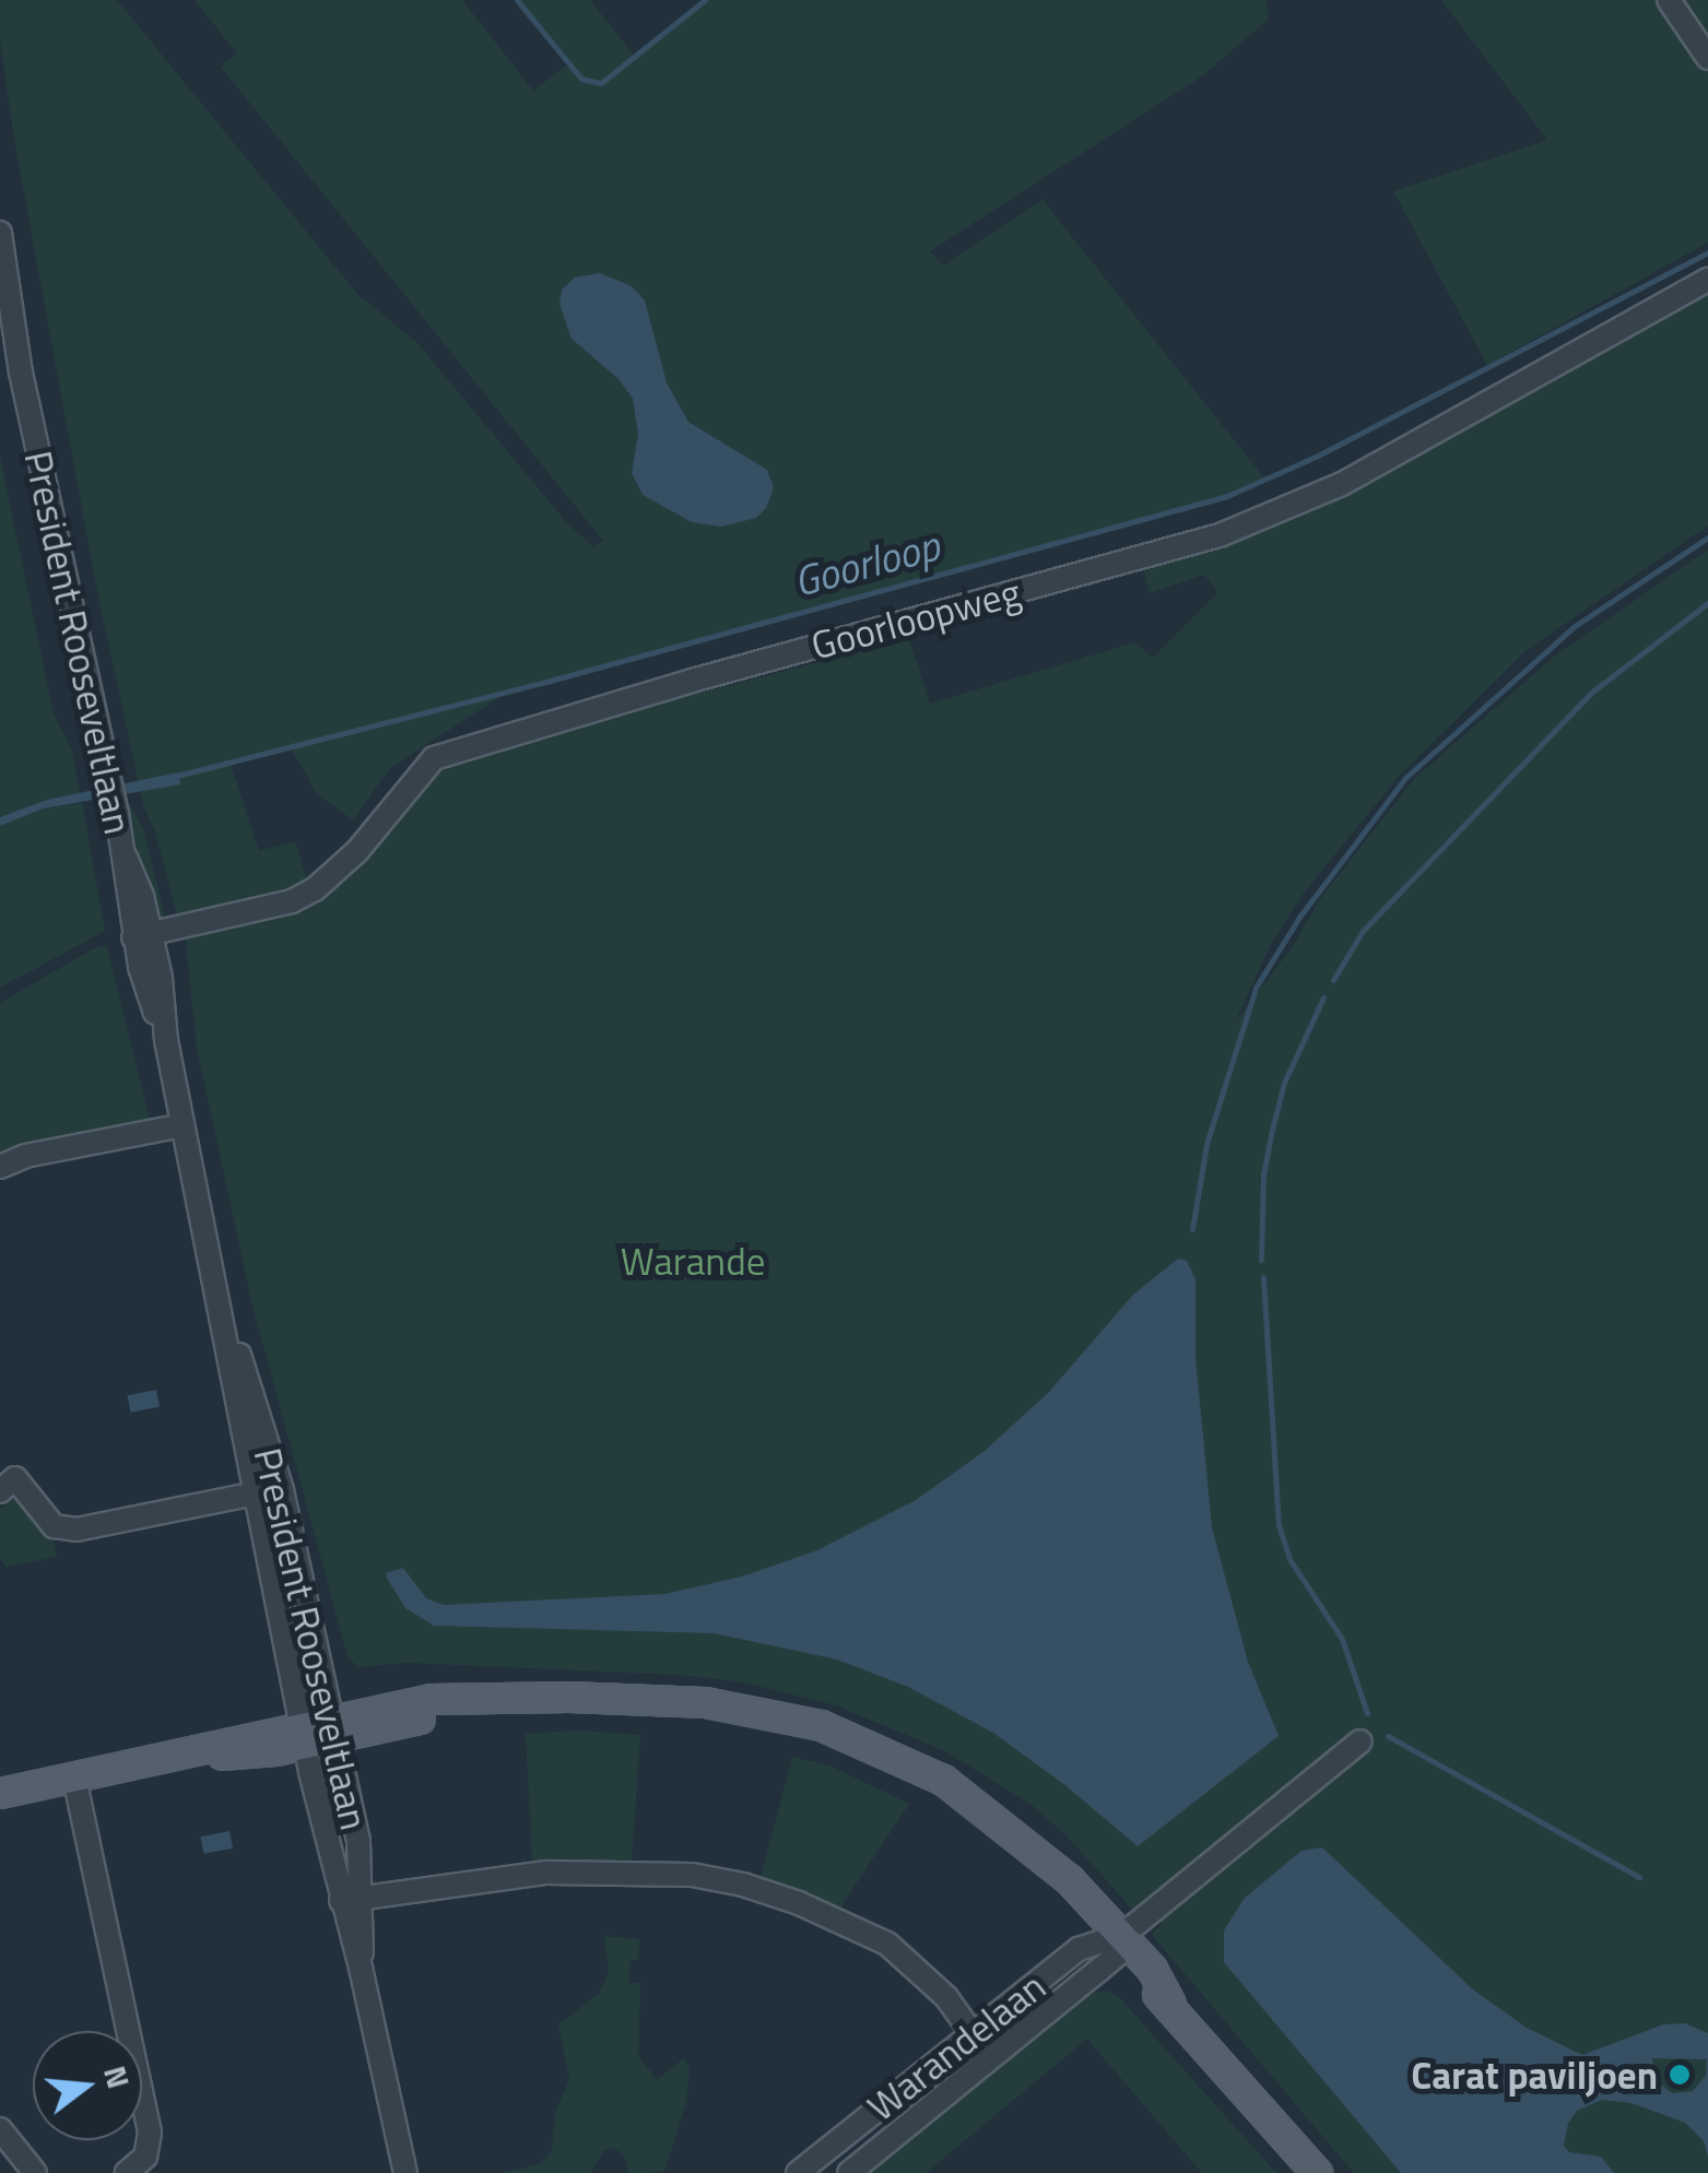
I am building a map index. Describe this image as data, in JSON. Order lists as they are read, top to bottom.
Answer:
{
  "streets": {
    "street": ["Goorloopweg", "President Rooseveltlaan", "Warandelaan"]
  },
  "crossings": [
    ["Goorloopweg", "President Rooseveltlaan"]
  ],
  "water": ["Goorloop"],
  "parks": ["Warande"],
  "places": ["Carat paviljoen"],
  "north": "right"
}
